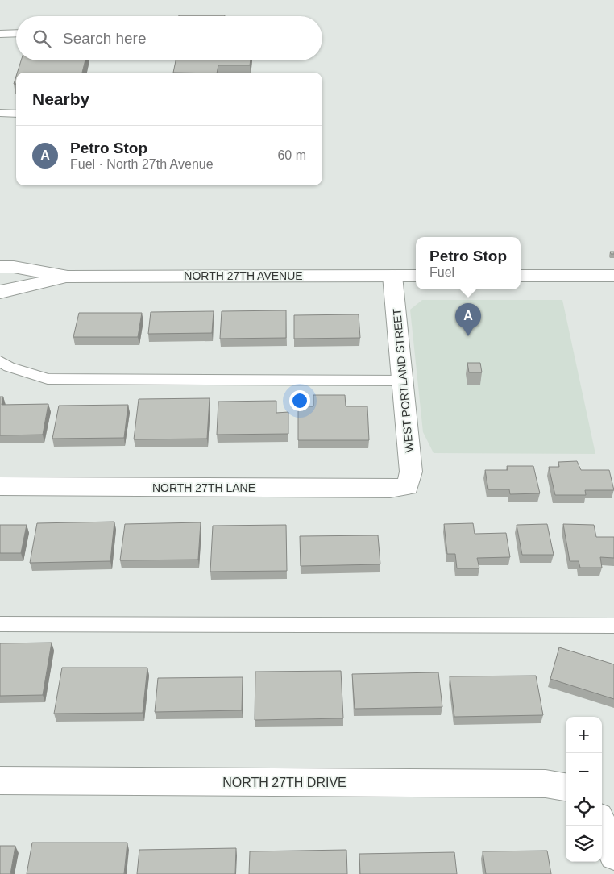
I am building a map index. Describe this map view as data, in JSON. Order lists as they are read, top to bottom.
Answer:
{
  "streets": {
    "street": [
      "NORTH 27TH AVENUE",
      "WEST PORTLAND STREET",
      "NORTH 27TH LANE",
      "NORTH 27TH DRIVE"
    ]
  },
  "crossings": [
    ["NORTH 27TH AVENUE", "WEST PORTLAND STREET"],
    ["WEST PORTLAND STREET", "NORTH 27TH LANE"]
  ],
  "page": {
    "search": "Search here",
    "heading": "Nearby",
    "list": [
      {
        "mark": "A",
        "name": "Petro Stop",
        "note": "Fuel · North 27th Avenue",
        "value": "60 m"
      }
    ],
    "popup": ["Petro Stop", "Fuel"],
    "pins": "A",
    "map_buttons": ["+", "−"]
  }
}
